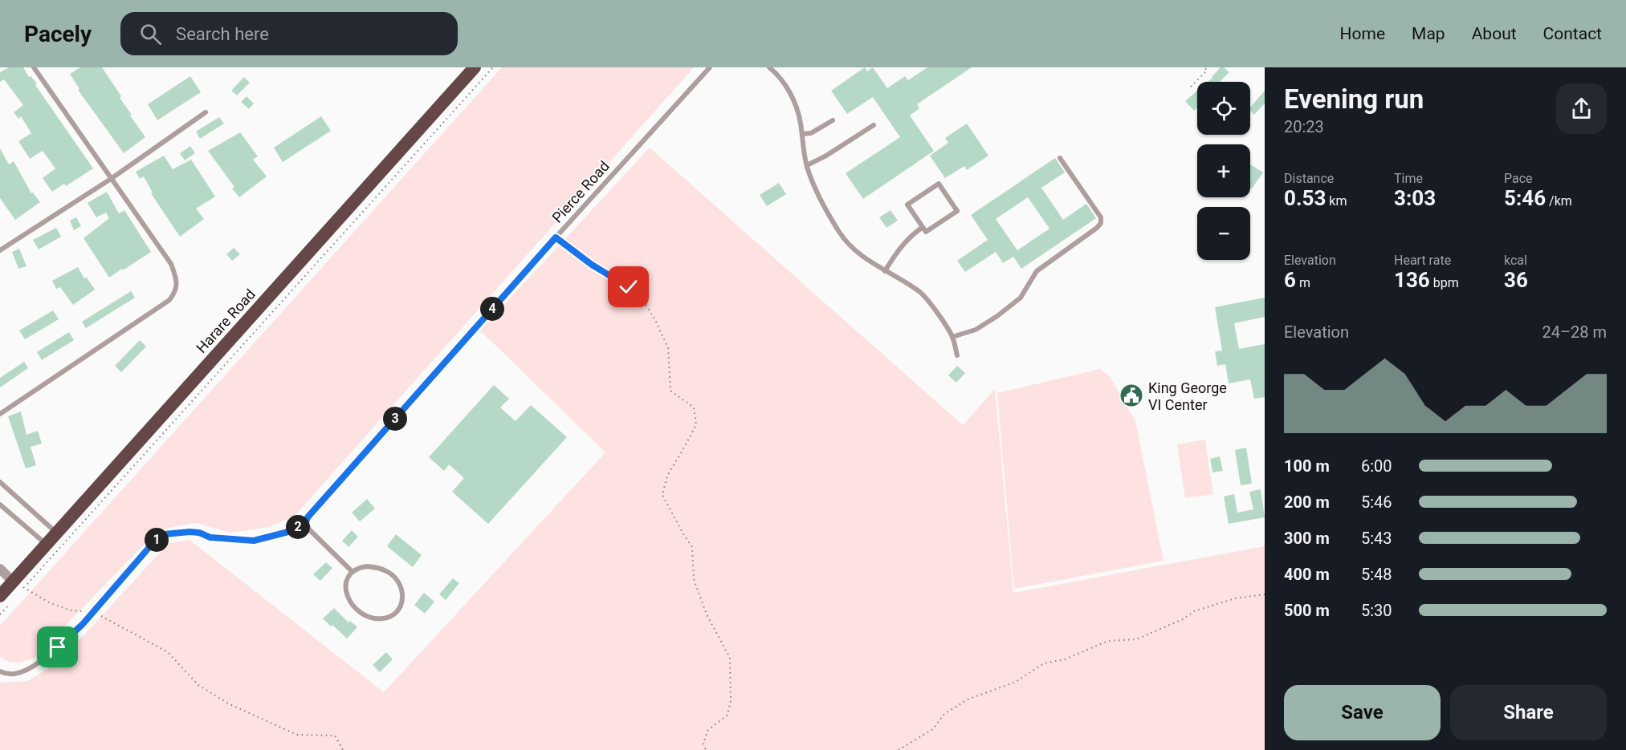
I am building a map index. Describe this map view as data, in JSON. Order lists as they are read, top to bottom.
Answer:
{
  "streets": {
    "highway": ["Harare Road"],
    "lane": ["Pierce Road"]
  },
  "places": {
    "public building": ["King George VI Center"]
  },
  "page": {
    "header": "Pacely",
    "search": "Search here",
    "nav": [
      "Home",
      "Map",
      "About",
      "Contact"
    ],
    "heading": ["Evening run", "20:23"],
    "map_buttons": ["+", "−"],
    "stats": [
      ["Distance", "0.53 km"],
      ["Time", "3:03"],
      ["Pace", "5:46 /km"],
      ["Elevation", "6 m"],
      ["Heart rate", "136 bpm"],
      ["kcal", "36"]
    ],
    "pins": [
      "4",
      "3",
      "2",
      "1"
    ],
    "chart": ["Elevation", "24–28 m"],
    "list": [
      {
        "name": "100 m",
        "note": "6:00"
      },
      {
        "name": "200 m",
        "note": "5:46"
      },
      {
        "name": "300 m",
        "note": "5:43"
      },
      {
        "name": "400 m",
        "note": "5:48"
      },
      {
        "name": "500 m",
        "note": "5:30"
      }
    ],
    "buttons": ["Save", "Share"]
  }
}
